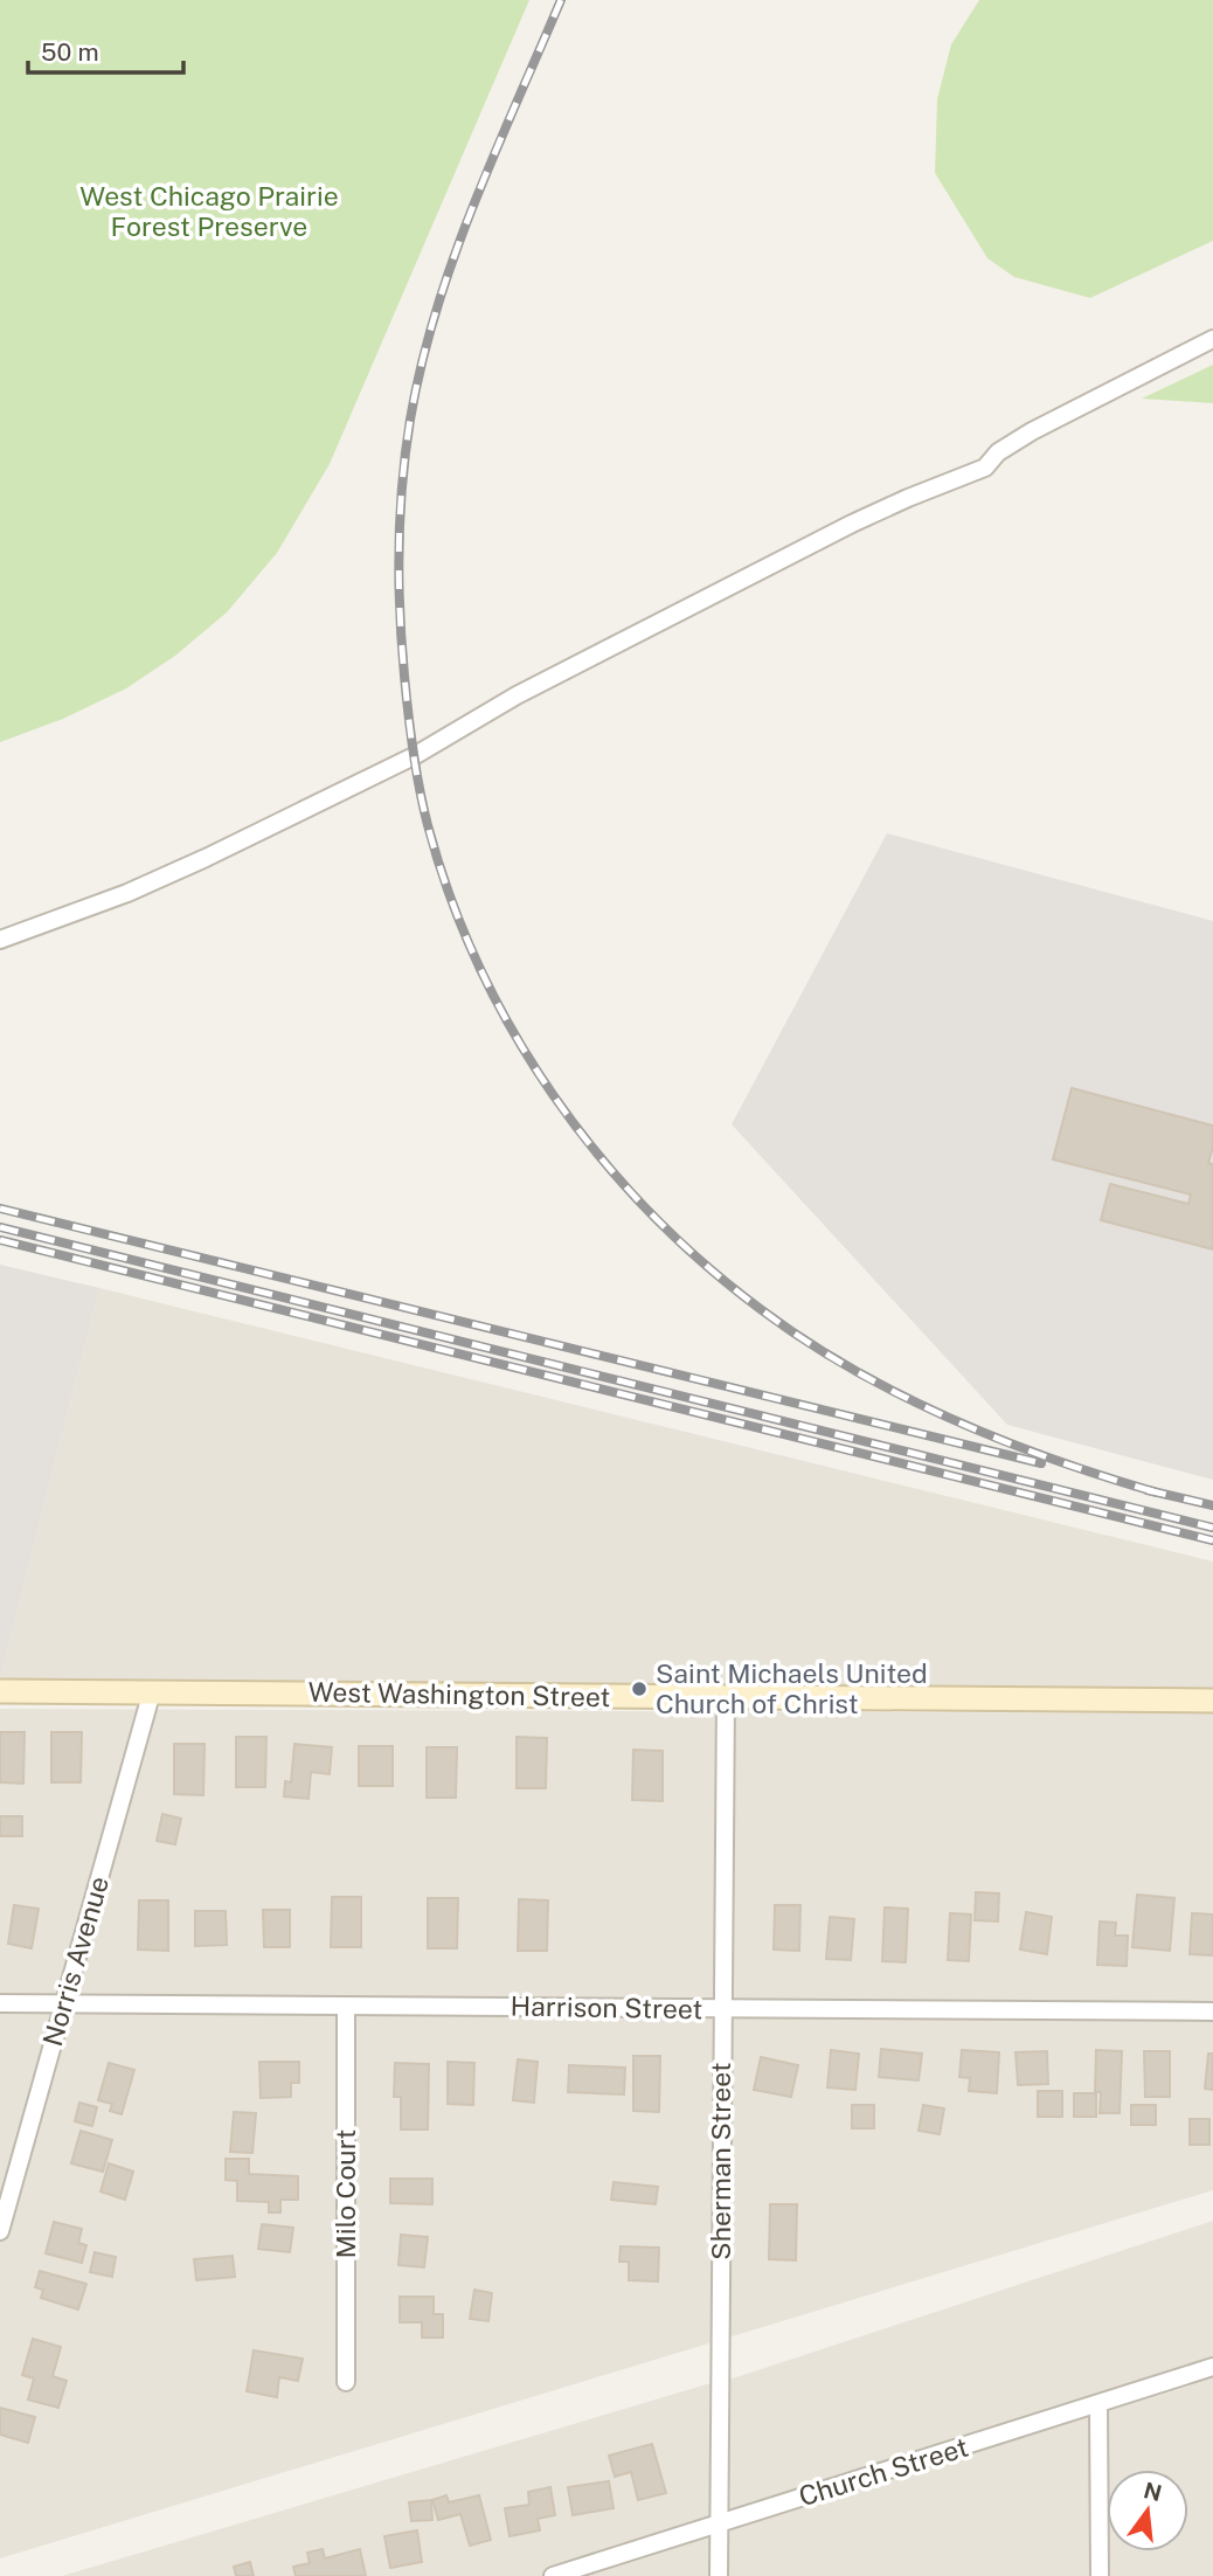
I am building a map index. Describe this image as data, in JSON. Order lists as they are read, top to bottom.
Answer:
{
  "streets": {
    "main road": ["West Washington Street"],
    "street": [
      "Norris Avenue",
      "Harrison Street",
      "Sherman Street",
      "Milo Court",
      "Church Street"
    ]
  },
  "crossings": [
    ["West Washington Street", "Norris Avenue"],
    ["West Washington Street", "Sherman Street"],
    ["Norris Avenue", "Harrison Street"],
    ["Harrison Street", "Sherman Street"],
    ["Harrison Street", "Milo Court"],
    ["Sherman Street", "Church Street"]
  ],
  "parks": ["West Chicago Prairie Forest Preserve"],
  "places": ["Saint Michaels United Church of Christ"],
  "scale_bar": "50 m",
  "north": "top"
}
